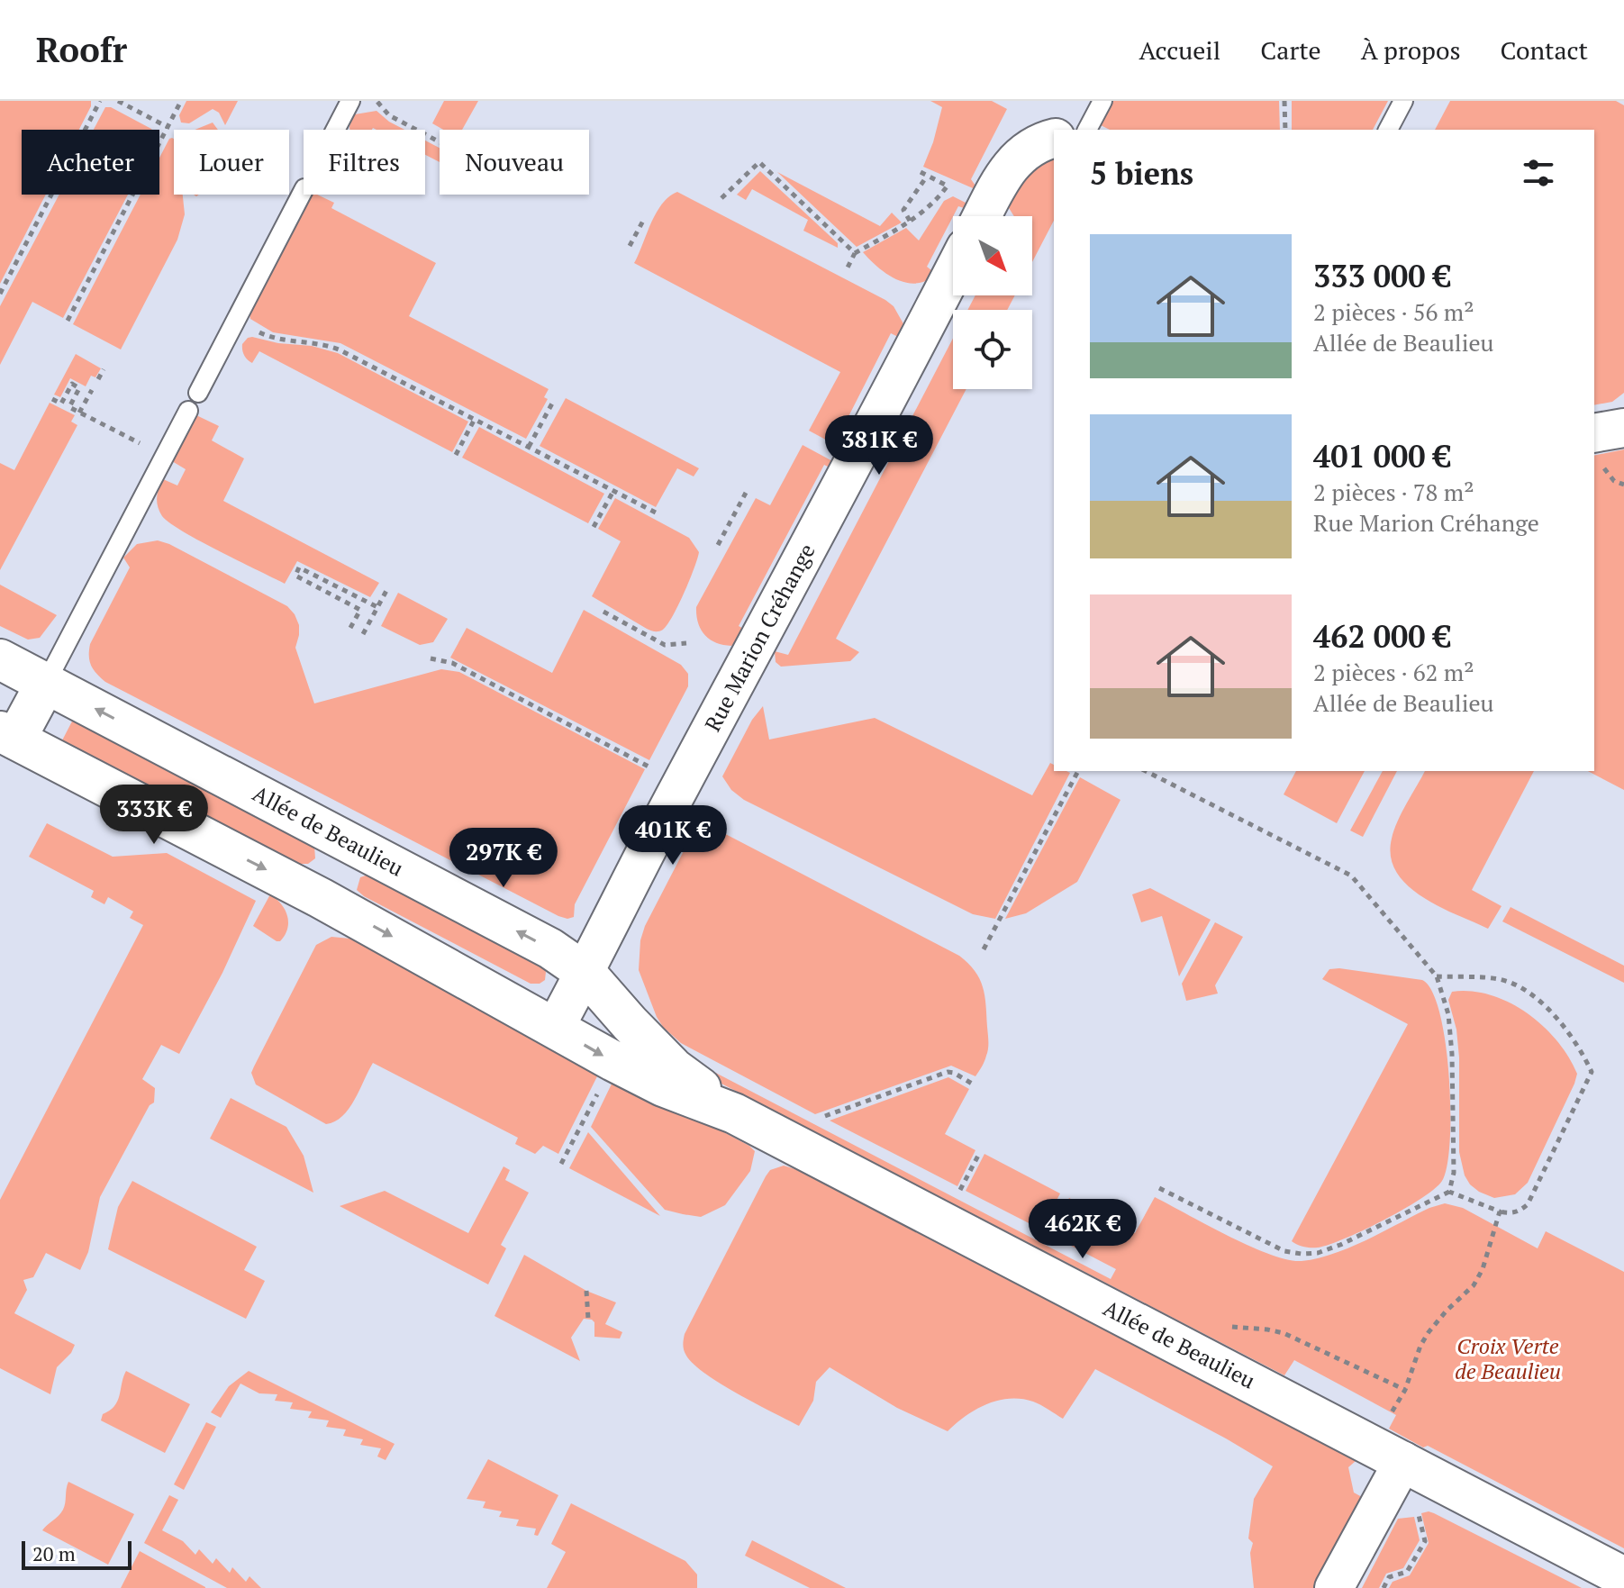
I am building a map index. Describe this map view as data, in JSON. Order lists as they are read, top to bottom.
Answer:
{
  "streets": {
    "street": ["Rue Marion Créhange", "Allée de Beaulieu"]
  },
  "crossings": [
    ["Rue Marion Créhange", "Allée de Beaulieu"]
  ],
  "parks": ["Croix Verte de Beaulieu"],
  "scale_bar": "20 m",
  "north": "bottom right",
  "page": {
    "header": "Roofr",
    "nav": [
      "Accueil",
      "Carte",
      "À propos",
      "Contact"
    ],
    "chip": [
      "Acheter",
      "Louer",
      "Filtres",
      "Nouveau"
    ],
    "heading": "5 biens",
    "list": [
      {
        "name": "333 000 €",
        "note": "2 pièces · 56 m² · Allée de Beaulieu"
      },
      {
        "name": "401 000 €",
        "note": "2 pièces · 78 m² · Rue Marion Créhange"
      },
      {
        "name": "462 000 €",
        "note": "2 pièces · 62 m² · Allée de Beaulieu"
      }
    ],
    "price": [
      "381K €",
      "333K €",
      "401K €",
      "297K €",
      "462K €"
    ],
    "scale": "20 m"
  }
}
